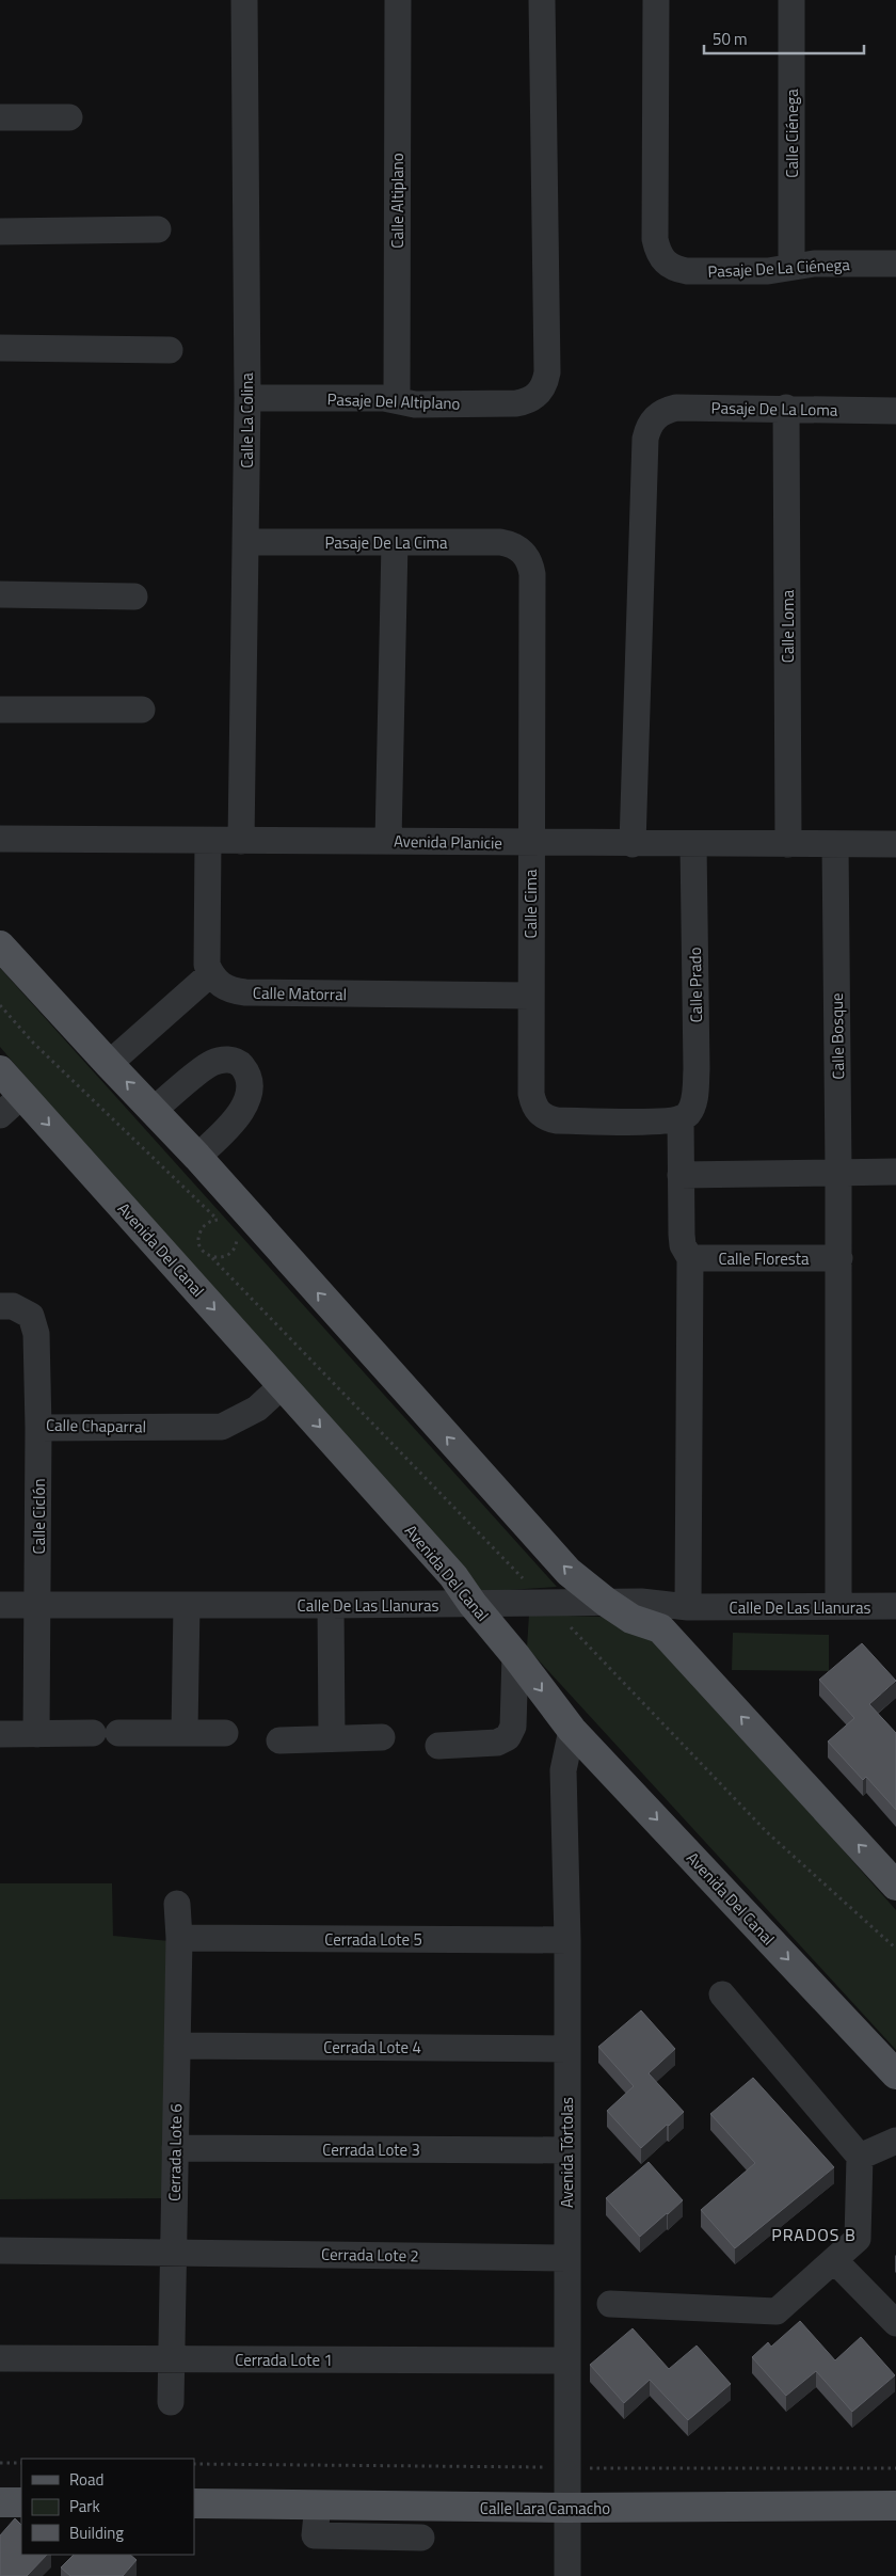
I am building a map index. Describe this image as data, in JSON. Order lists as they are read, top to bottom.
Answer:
{
  "streets": {
    "main road": ["Avenida Del Canal", "Calle Lara Camacho"],
    "street": [
      "Calle Ciénega",
      "Calle Altiplano",
      "Pasaje De La Ciénega",
      "Pasaje Del Altiplano",
      "Pasaje De La Loma",
      "Calle La Colina",
      "Pasaje De La Cima",
      "Calle Loma",
      "Avenida Planicie",
      "Calle Cima",
      "Calle Prado",
      "Calle Matorral",
      "Calle Bosque",
      "Calle Floresta",
      "Calle Chaparral",
      "Calle Ciclón",
      "Calle De Las Llanuras",
      "Cerrada Lote 5",
      "Cerrada Lote 4",
      "Cerrada Lote 3",
      "Cerrada Lote 6",
      "Avenida Tórtolas",
      "Cerrada Lote 2",
      "Cerrada Lote 1"
    ]
  },
  "crossings": [
    ["Calle Ciénega", "Pasaje De La Ciénega"],
    ["Calle Altiplano", "Pasaje Del Altiplano"],
    ["Pasaje Del Altiplano", "Calle La Colina"],
    ["Pasaje De La Loma", "Calle Loma"],
    ["Pasaje De La Loma", "Avenida Planicie"],
    ["Calle La Colina", "Pasaje De La Cima"],
    ["Calle La Colina", "Avenida Planicie"],
    ["Pasaje De La Cima", "Calle Cima"],
    ["Calle Loma", "Avenida Planicie"],
    ["Avenida Planicie", "Calle Cima"],
    ["Avenida Planicie", "Calle Prado"],
    ["Avenida Planicie", "Calle Bosque"],
    ["Calle Cima", "Calle Prado"],
    ["Calle Cima", "Calle Matorral"],
    ["Calle Bosque", "Calle Floresta"],
    ["Avenida Del Canal", "Calle Chaparral"],
    ["Avenida Del Canal", "Calle De Las Llanuras"],
    ["Avenida Del Canal", "Avenida Tórtolas"],
    ["Calle Chaparral", "Calle Ciclón"],
    ["Calle Ciclón", "Calle De Las Llanuras"],
    ["Cerrada Lote 5", "Cerrada Lote 6"],
    ["Cerrada Lote 5", "Avenida Tórtolas"],
    ["Cerrada Lote 4", "Cerrada Lote 6"],
    ["Cerrada Lote 4", "Avenida Tórtolas"],
    ["Cerrada Lote 3", "Cerrada Lote 6"],
    ["Cerrada Lote 3", "Avenida Tórtolas"],
    ["Cerrada Lote 6", "Cerrada Lote 2"],
    ["Cerrada Lote 6", "Cerrada Lote 1"],
    ["Avenida Tórtolas", "Cerrada Lote 2"],
    ["Avenida Tórtolas", "Cerrada Lote 1"],
    ["Avenida Tórtolas", "Calle Lara Camacho"]
  ],
  "districts": ["PRADOS B"],
  "legend": ["Road", "Park", "Building"],
  "scale_bar": "50 m"
}
